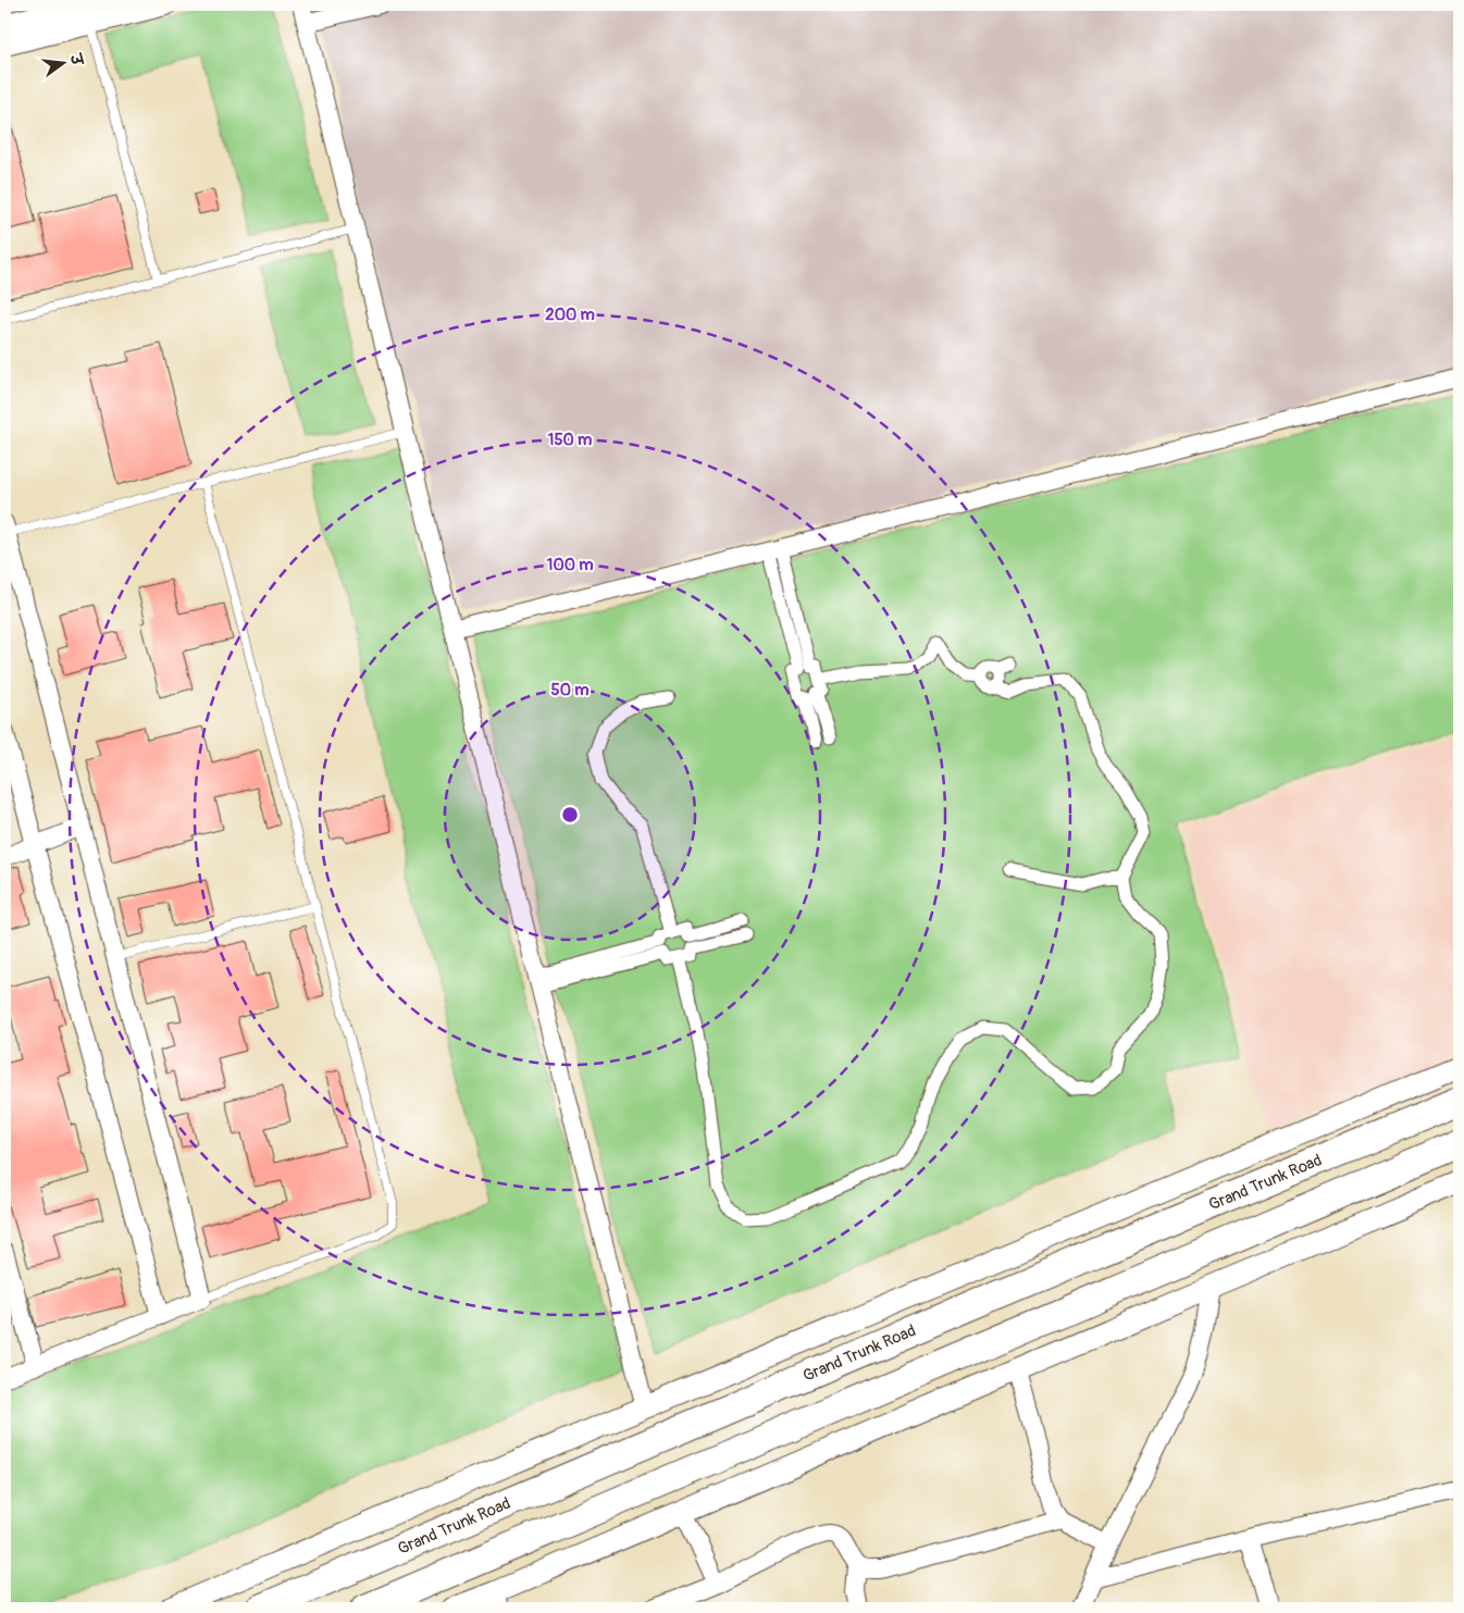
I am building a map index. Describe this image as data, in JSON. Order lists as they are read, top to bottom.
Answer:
{
  "streets": {
    "highway": ["Grand Trunk Road"]
  },
  "north": "right",
  "rings": [
    "200 m",
    "150 m",
    "100 m",
    "50 m"
  ]
}
